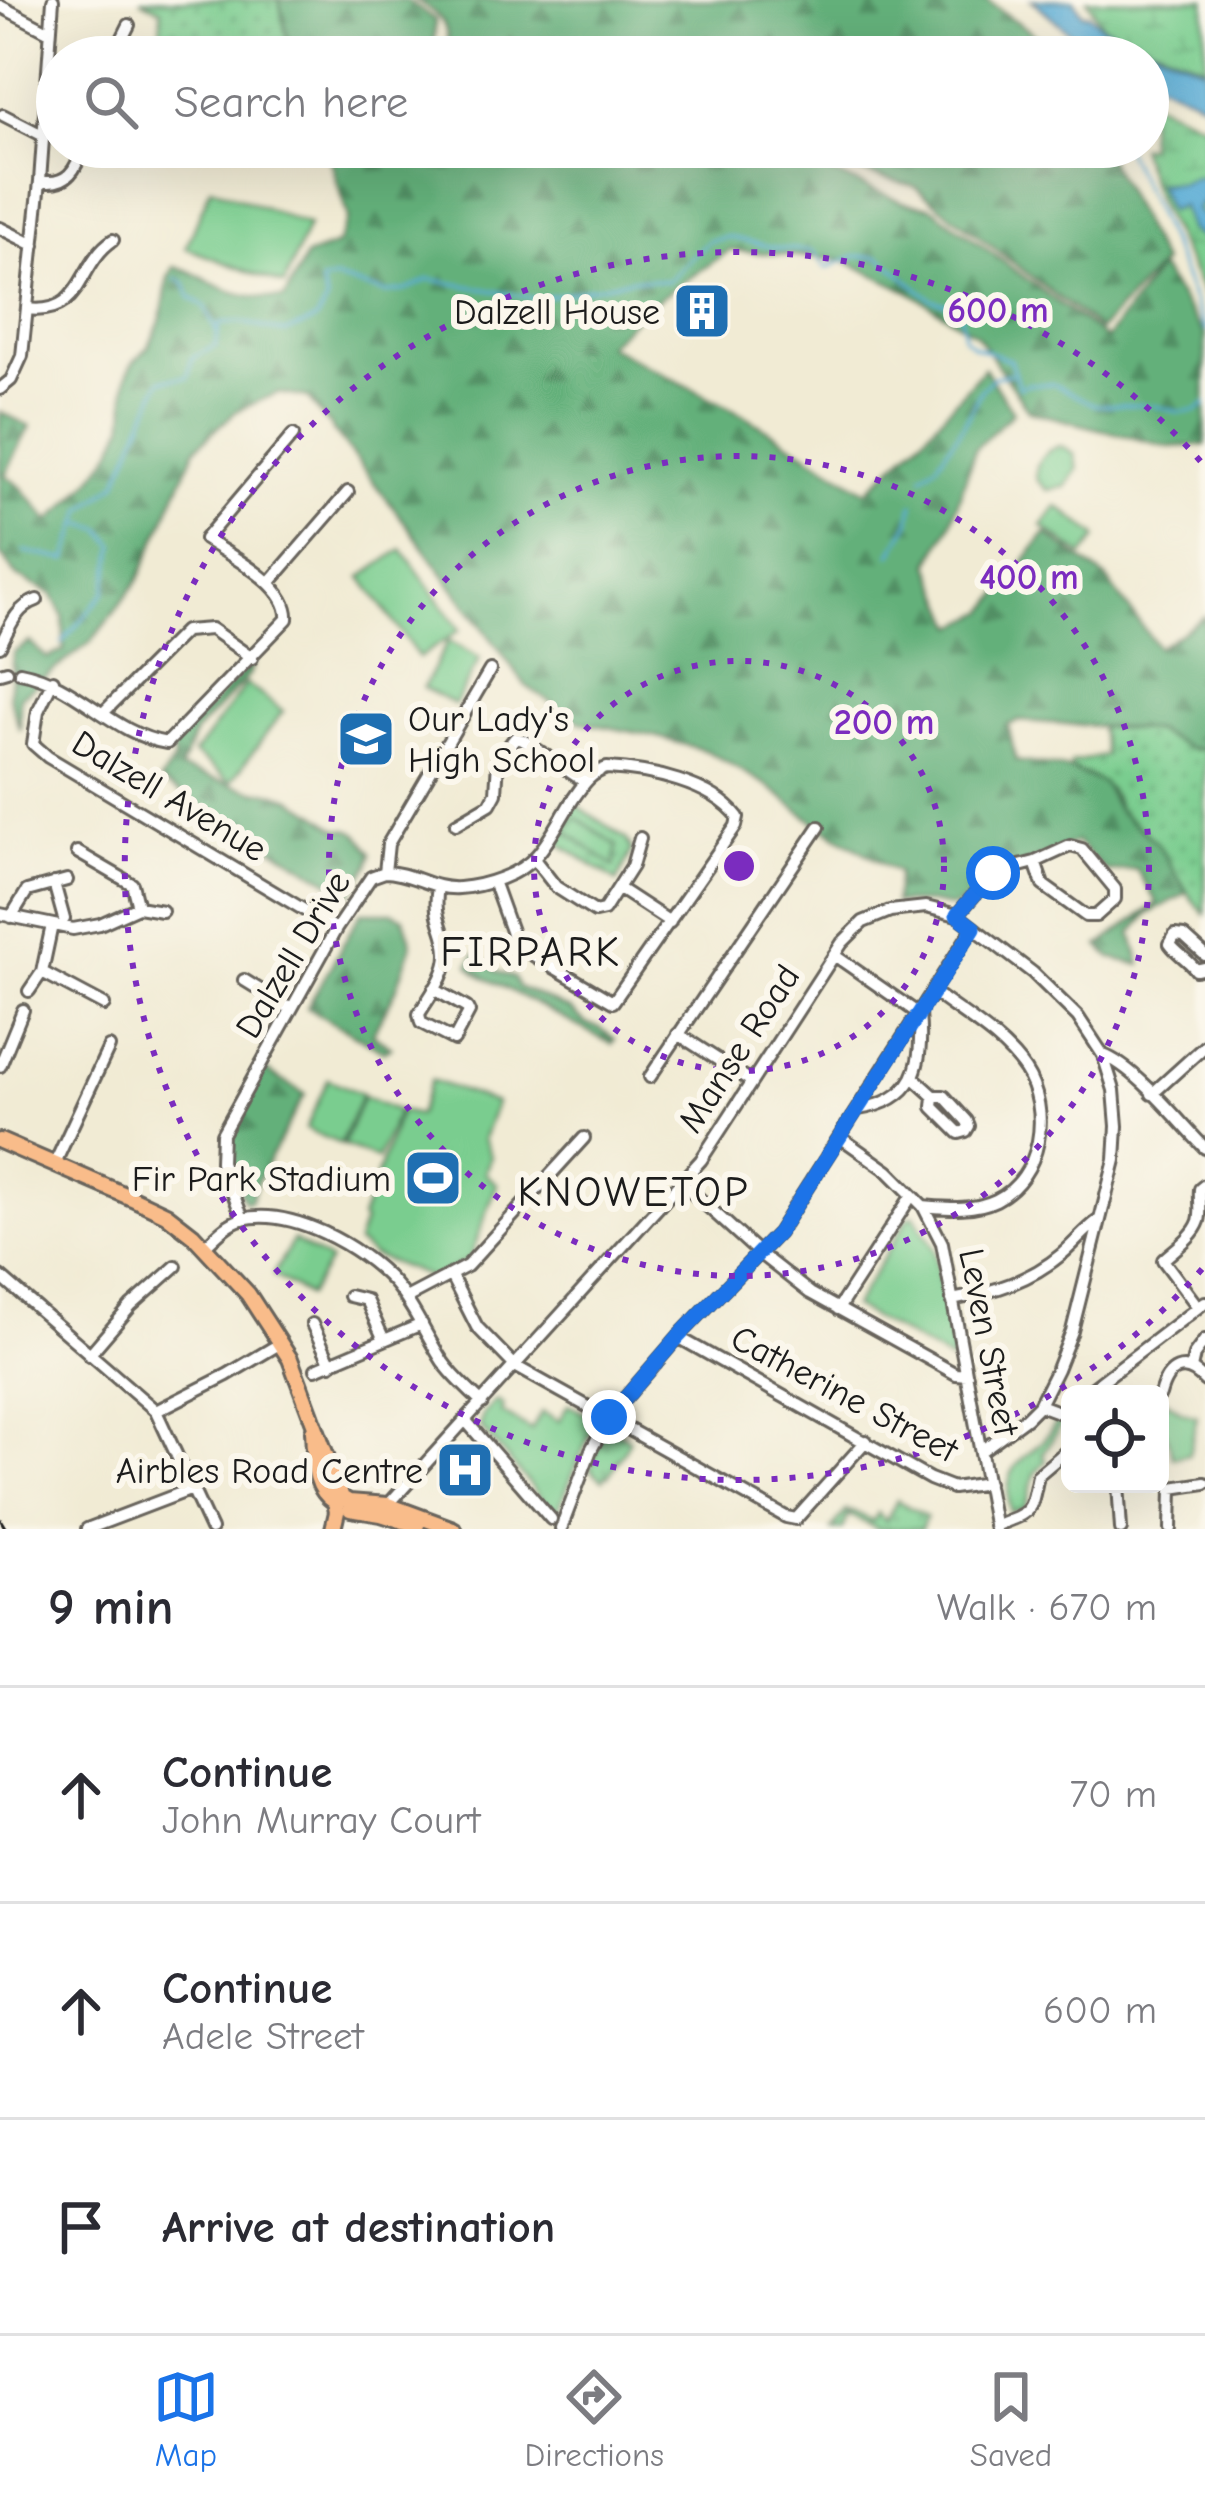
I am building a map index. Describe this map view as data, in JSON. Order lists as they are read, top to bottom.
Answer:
{
  "streets": {
    "street": [
      "Dalzell Avenue",
      "Dalzell Drive",
      "Manse Road",
      "Leven Street",
      "Catherine Street"
    ]
  },
  "crossings": [
    ["Dalzell Avenue", "Dalzell Drive"],
    ["Leven Street", "Catherine Street"]
  ],
  "districts": ["FIRPARK", "KNOWETOP"],
  "places": {
    "building": ["Dalzell House"],
    "school or university": ["Our Lady's High School"],
    "sports": ["Fir Park Stadium"],
    "hospital": ["Airbles Road Centre"]
  },
  "page": {
    "search": "Search here",
    "heading": ["9 min", "Walk · 670 m"],
    "list": [
      ["Continue", "John Murray Court", "70 m"],
      ["Continue", "Adele Street", "600 m"],
      "Arrive at destination"
    ],
    "nav": ["Map", "Directions", "Saved"]
  },
  "rings": ["600 m", "400 m", "200 m"]
}
